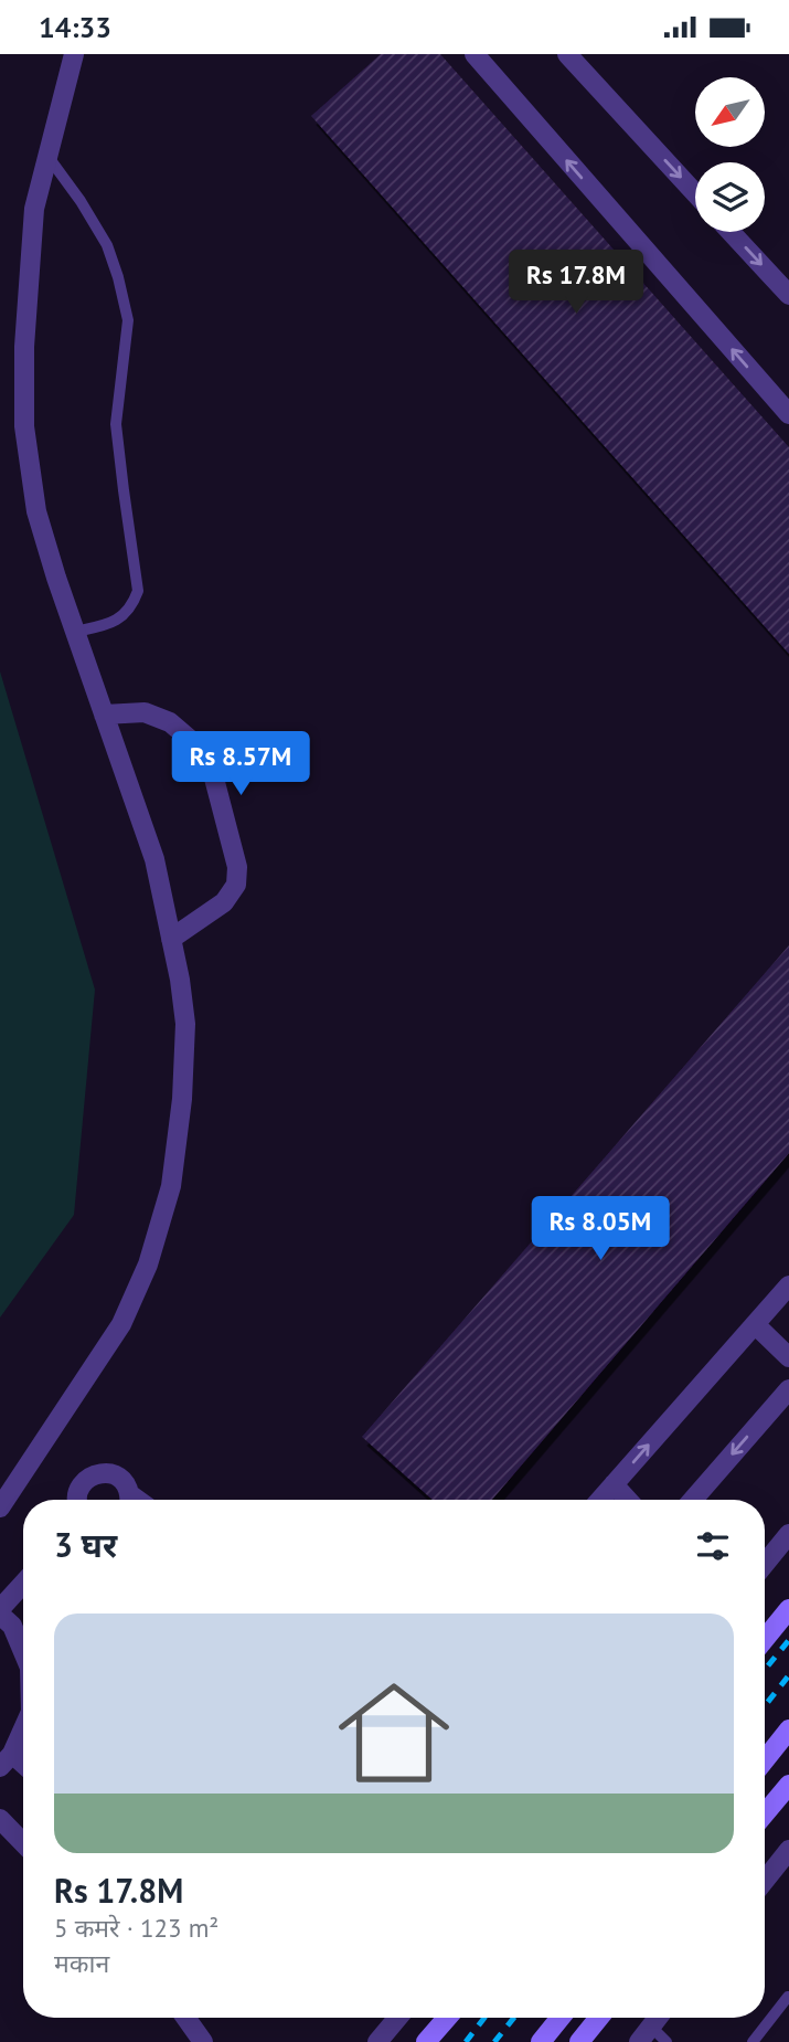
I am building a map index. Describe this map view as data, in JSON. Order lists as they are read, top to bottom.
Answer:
{
  "north": "bottom left",
  "page": {
    "status": "14:33",
    "price": ["Rs 17.8M", "Rs 8.57M", "Rs 8.05M"],
    "heading": "3 घर",
    "list": [
      {
        "name": "Rs 17.8M",
        "note": "5 कमरे · 123 m² · मकान"
      }
    ]
  }
}
